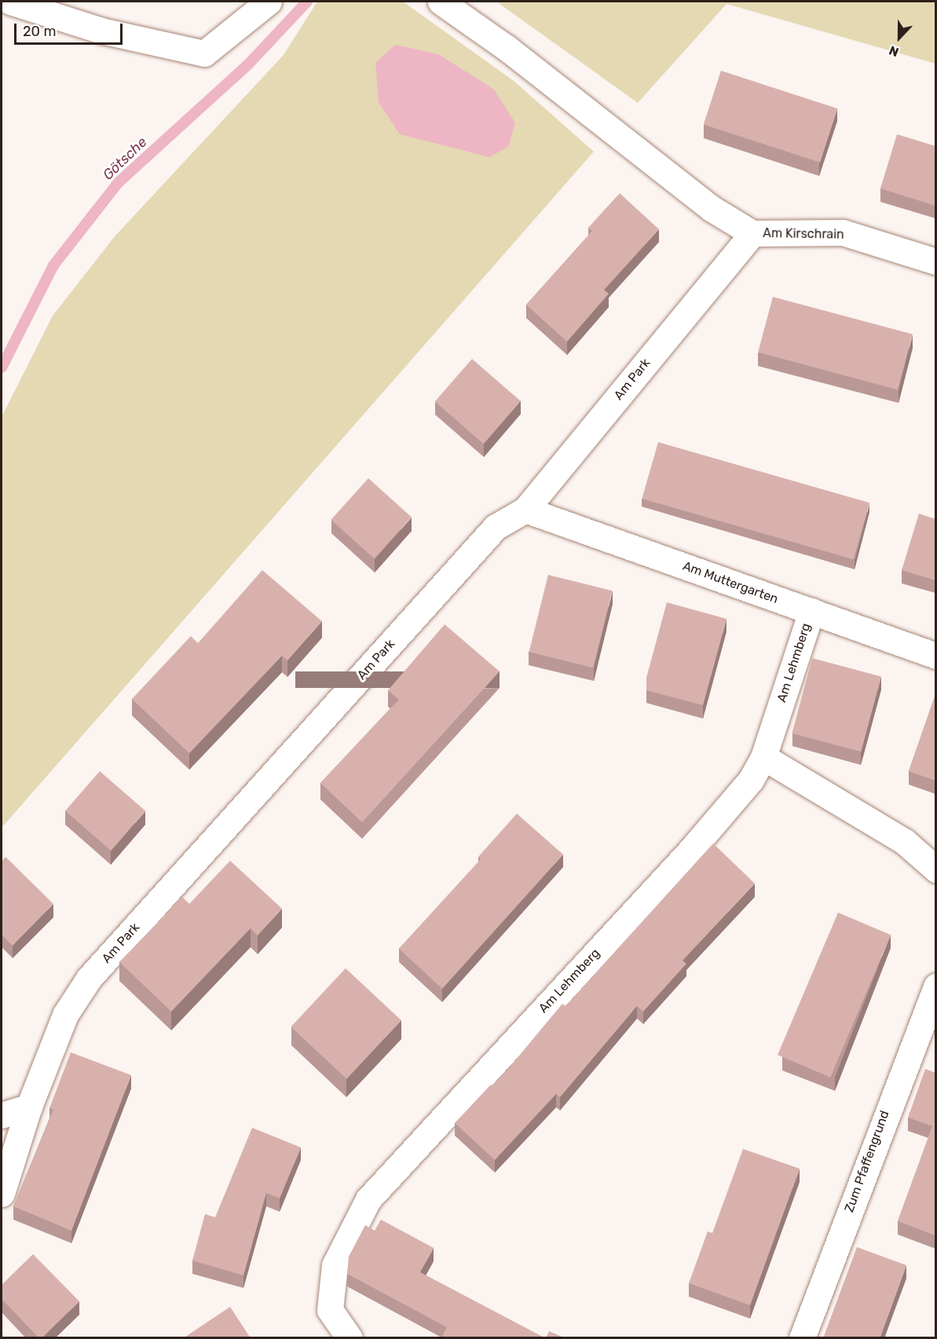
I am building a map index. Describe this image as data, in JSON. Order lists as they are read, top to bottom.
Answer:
{
  "streets": {
    "street": [
      "Am Kirschrain",
      "Am Park",
      "Am Muttergarten",
      "Am Lehmberg",
      "Zum Pfaffengrund"
    ]
  },
  "crossings": [
    ["Am Kirschrain", "Am Park"],
    ["Am Park", "Am Muttergarten"],
    ["Am Muttergarten", "Am Lehmberg"]
  ],
  "water": ["Götsche"],
  "scale_bar": "20 m",
  "north": "bottom"
}
